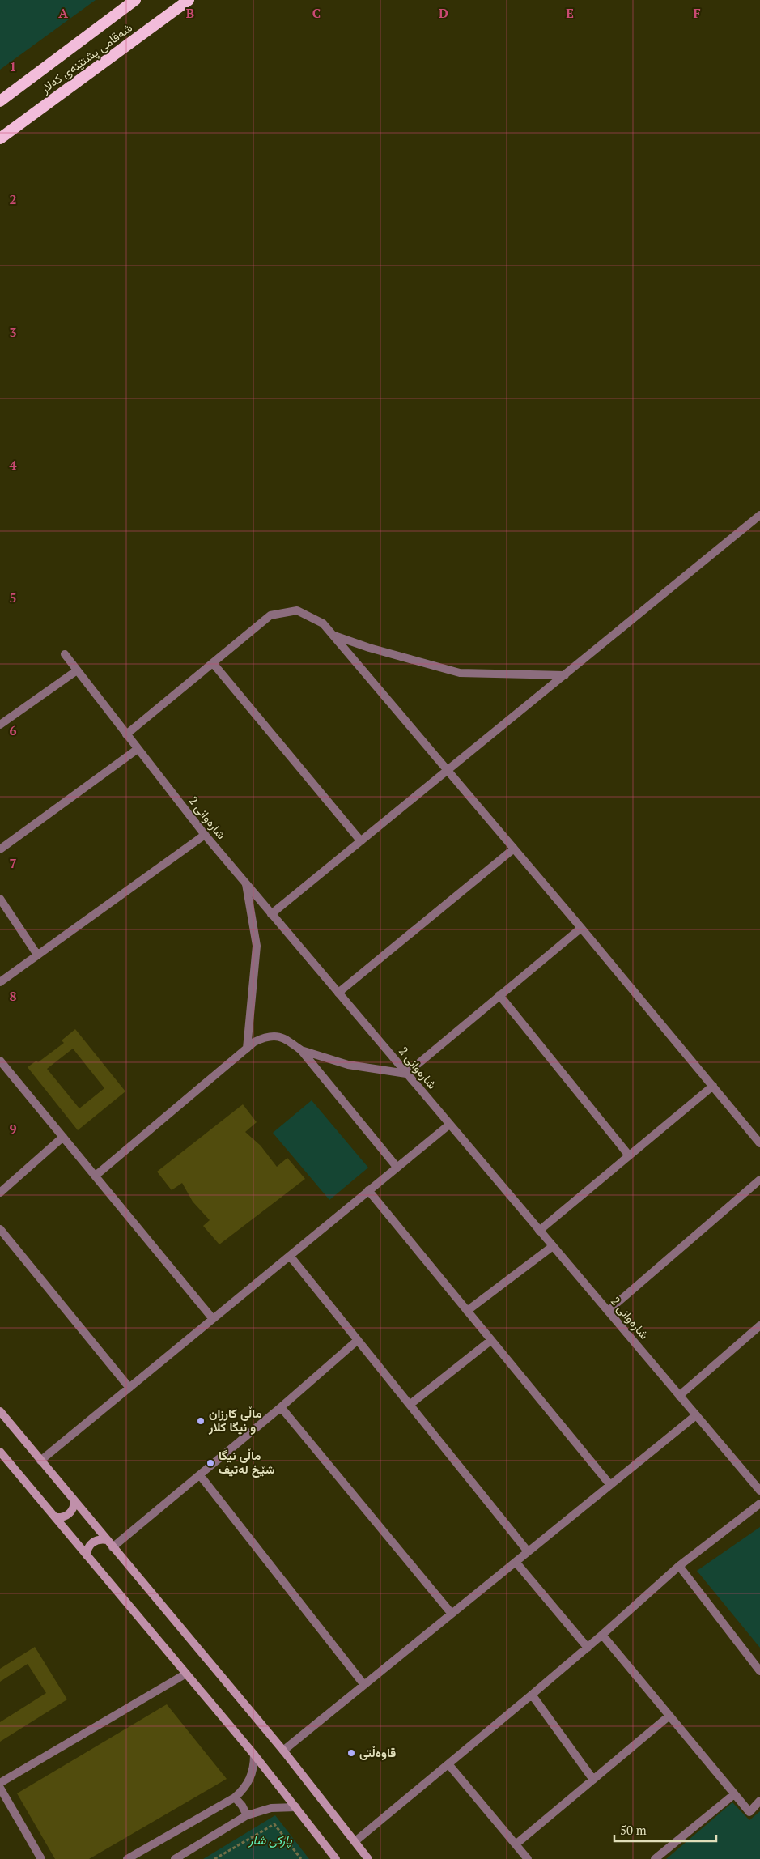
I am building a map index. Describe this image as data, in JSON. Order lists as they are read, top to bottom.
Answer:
{
  "streets": {
    "highway": ["شەقامی پشتێنەی کەلار"],
    "street": ["شارەوانی 2"]
  },
  "parks": ["پارکی شار"],
  "places": ["ماڵی کارزان و نیگا کلار", "ماڵی نیگا شێخ لەتیف", "قاوەڵتی"],
  "scale_bar": "50 m",
  "grid": {
    "columns": [
      "A",
      "B",
      "C",
      "D",
      "E",
      "F"
    ],
    "rows": [
      "1",
      "2",
      "3",
      "4",
      "5",
      "6",
      "7",
      "8",
      "9"
    ]
  }
}
